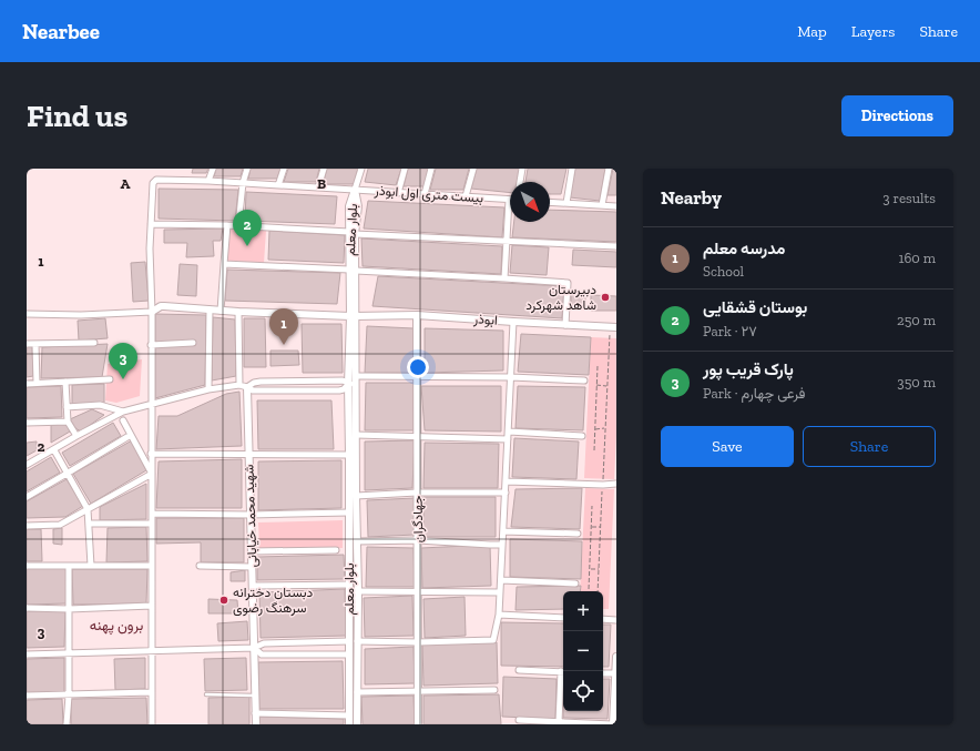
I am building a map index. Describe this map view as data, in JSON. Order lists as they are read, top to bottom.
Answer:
{
  "streets": {
    "street": [
      "بیست متری اول ابوذر",
      "بلوار معلم",
      "ابوذر",
      "شهید محمد خیابانی",
      "جهادگران"
    ]
  },
  "crossings": [
    ["بیست متری اول ابوذر", "بلوار معلم"],
    ["بلوار معلم", "ابوذر"],
    ["ابوذر", "جهادگران"]
  ],
  "districts": ["برون پهنه"],
  "places": ["دبیرستان‌ شاهد شهرکرد", "دبستان دخترانه سرهنگ رضوی"],
  "north": "bottom right",
  "page": {
    "header": "Nearbee",
    "nav": ["Map", "Layers", "Share"],
    "buttons": [
      "Directions",
      ["Save", "Share"]
    ],
    "title": "Find us",
    "heading": ["Nearby", "3 results"],
    "pins": ["2", "1", "3"],
    "list": [
      {
        "mark": "1",
        "name": "مدرسه معلم",
        "note": "School",
        "value": "160 m"
      },
      {
        "mark": "2",
        "name": "بوستان قشقایی",
        "note": "Park · ۲۷",
        "value": "250 m"
      },
      {
        "mark": "3",
        "name": "پارک قریب پور",
        "note": "Park · فرعی چهارم",
        "value": "350 m"
      }
    ],
    "map_buttons": ["+", "−"]
  },
  "grid": {
    "columns": ["A", "B"],
    "rows": ["1", "2", "3"]
  }
}
